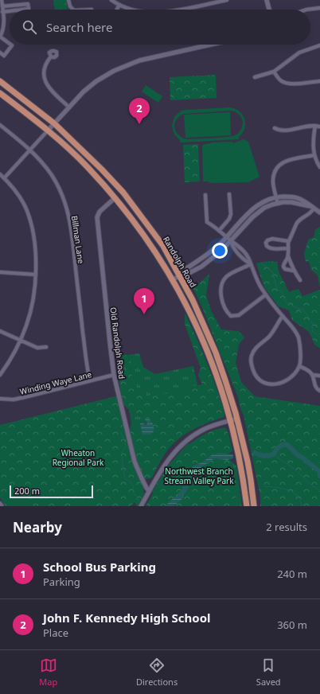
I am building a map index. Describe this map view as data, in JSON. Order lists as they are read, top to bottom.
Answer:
{
  "streets": {
    "main road": ["Randolph Road"],
    "street": ["Billman Lane", "Old Randolph Road", "Winding Waye Lane"]
  },
  "crossings": [
    ["Billman Lane", "Winding Waye Lane"],
    ["Randolph Road", "Old Randolph Road"],
    ["Old Randolph Road", "Winding Waye Lane"]
  ],
  "parks": ["Wheaton Regional Park", "Northwest Branch Stream Valley Park"],
  "scale_bar": "200 m",
  "page": {
    "search": "Search here",
    "pins": ["2", "1"],
    "scale": "200 m",
    "heading": ["Nearby", "2 results"],
    "list": [
      {
        "mark": "1",
        "name": "School Bus Parking",
        "note": "Parking",
        "value": "240 m"
      },
      {
        "mark": "2",
        "name": "John F. Kennedy High School",
        "note": "Place",
        "value": "360 m"
      }
    ],
    "nav": ["Map", "Directions", "Saved"]
  }
}
